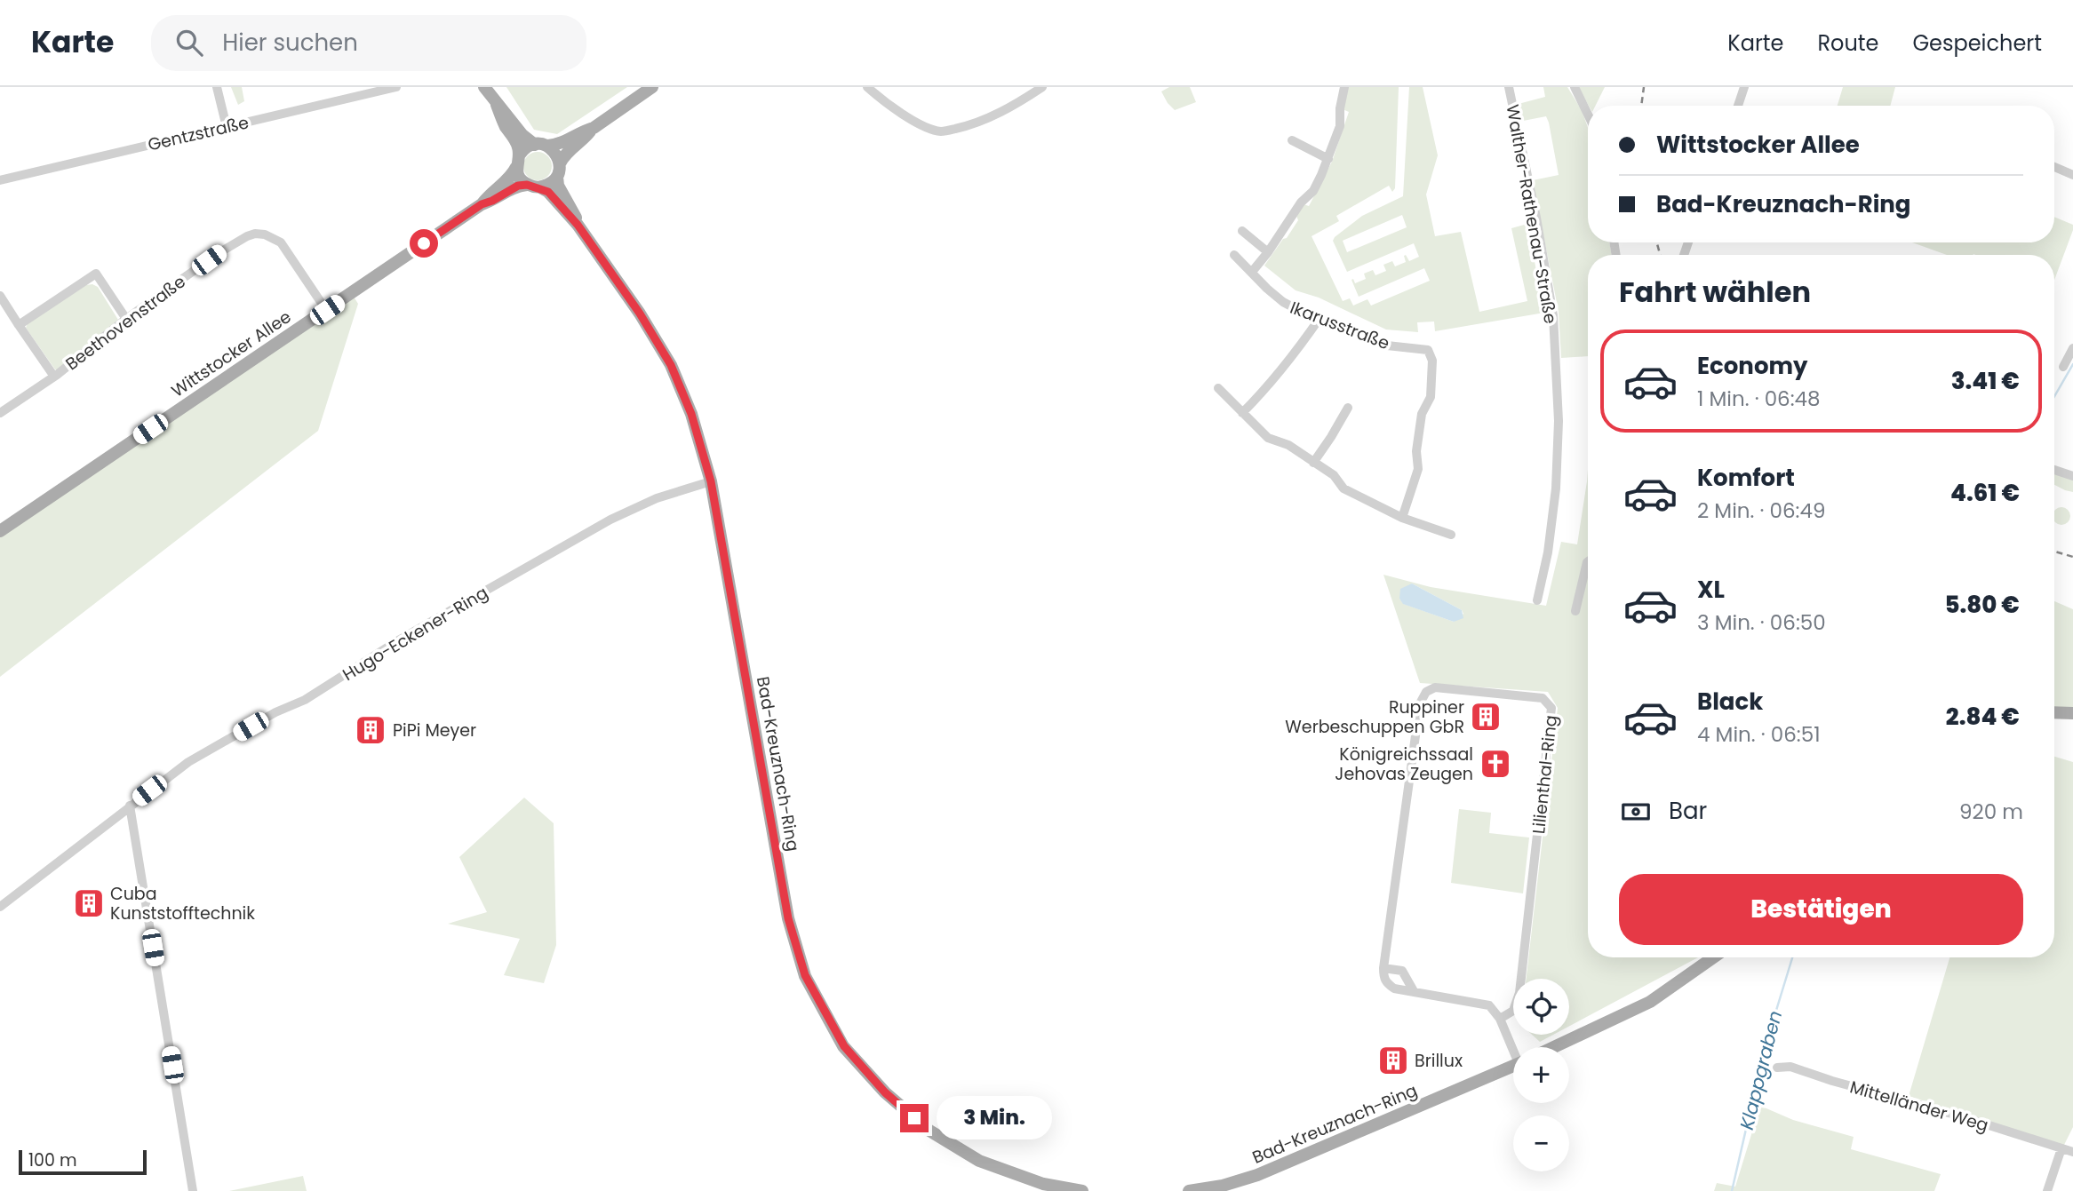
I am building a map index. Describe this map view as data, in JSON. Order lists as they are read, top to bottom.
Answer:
{
  "streets": {
    "main road": ["Wittstocker Allee", "Bad-Kreuznach-Ring"],
    "street": [
      "Gentzstraße",
      "Walther-Rathenau-Straße",
      "Beethovenstraße",
      "Ikarusstraße",
      "Hugo-Eckener-Ring",
      "Lilienthal-Ring",
      "Mittelländer Weg"
    ]
  },
  "crossings": [
    ["Beethovenstraße", "Wittstocker Allee"],
    ["Hugo-Eckener-Ring", "Bad-Kreuznach-Ring"]
  ],
  "water": ["Klappgraben"],
  "places": {
    "building": [
      "Ruppiner Werbeschuppen GbR",
      "PiPi Meyer",
      "Cuba Kunststofftechnik",
      "Brillux"
    ],
    "church": ["Königreichssaal Jehovas Zeugen"]
  },
  "scale_bar": "100 m",
  "page": {
    "header": "Karte",
    "search": "Hier suchen",
    "nav": ["Karte", "Route", "Gespeichert"],
    "banner": ["Wittstocker Allee", "Bad-Kreuznach-Ring"],
    "heading": "Fahrt wählen",
    "list": [
      {
        "name": "Economy",
        "note": "1 Min. · 06:48",
        "value": "3.41 €"
      },
      {
        "name": "Komfort",
        "note": "2 Min. · 06:49",
        "value": "4.61 €"
      },
      {
        "name": "XL",
        "note": "3 Min. · 06:50",
        "value": "5.80 €"
      },
      {
        "name": "Black",
        "note": "4 Min. · 06:51",
        "value": "2.84 €"
      }
    ],
    "pay": ["Bar", "920 m"],
    "buttons": "Bestätigen",
    "map_buttons": ["+", "−"],
    "bubble": "3 Min.",
    "scale": "100 m"
  }
}
